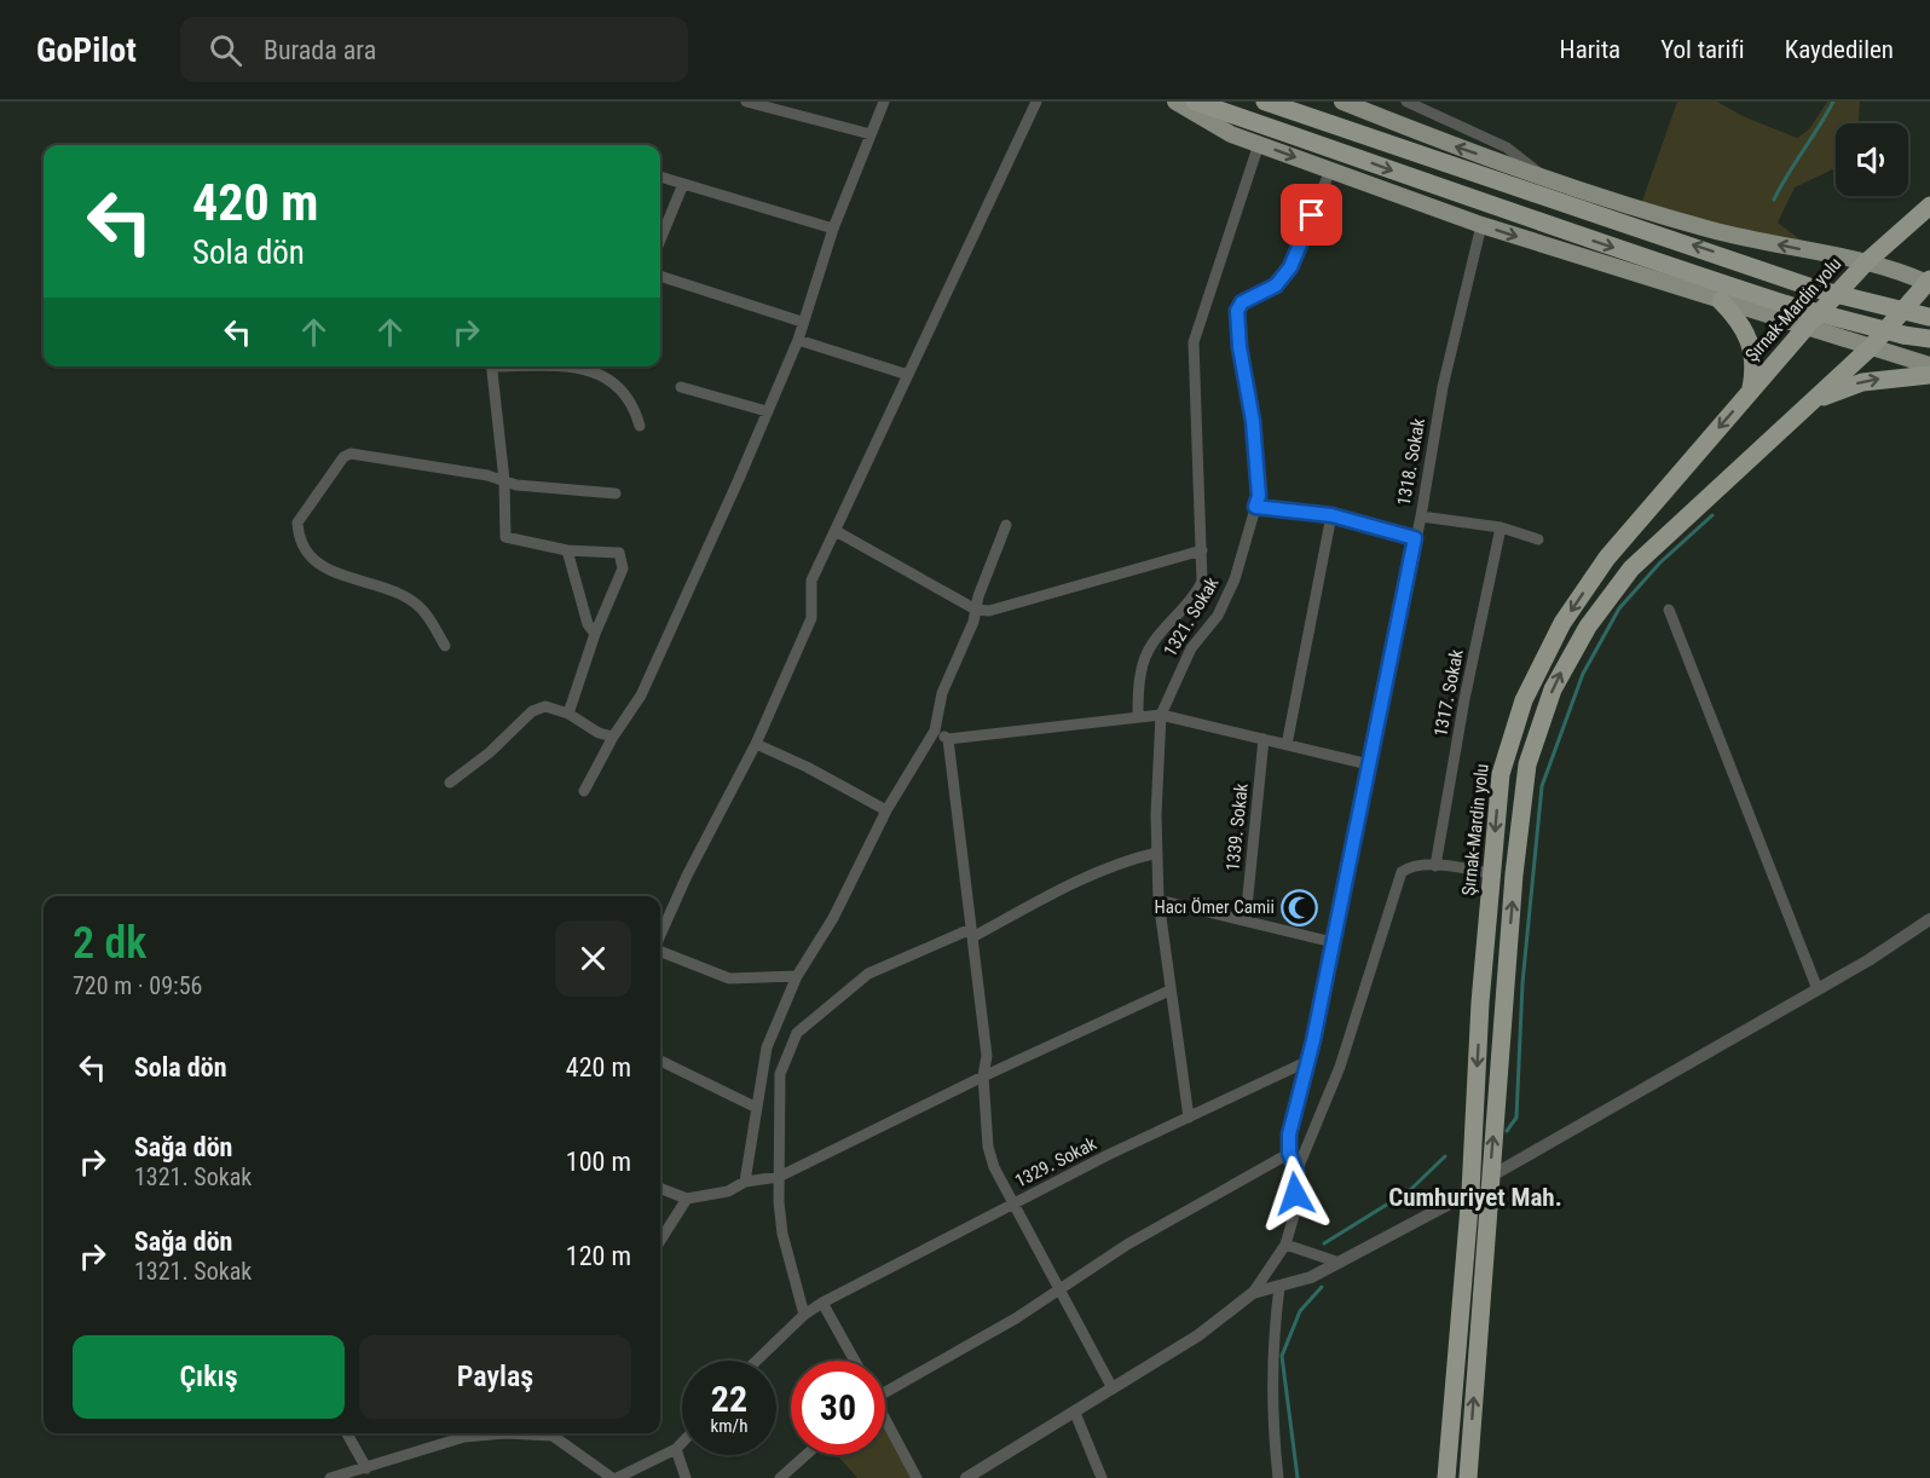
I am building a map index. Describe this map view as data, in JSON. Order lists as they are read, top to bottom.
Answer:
{
  "streets": {
    "highway": ["Şırnak-Mardin yolu"],
    "street": [
      "1318. Sokak",
      "1321. Sokak",
      "1317. Sokak",
      "1339. Sokak",
      "1329. Sokak"
    ]
  },
  "crossings": [
    ["1318. Sokak", "1329. Sokak"],
    ["1321. Sokak", "1329. Sokak"]
  ],
  "districts": ["Cumhuriyet Mah."],
  "places": {
    "mosque": ["Hacı Ömer Camii"]
  },
  "page": {
    "header": "GoPilot",
    "search": "Burada ara",
    "nav": ["Harita", "Yol tarifi", "Kaydedilen"],
    "turn": ["420 m", "Sola dön"],
    "heading": ["2 dk", "720 m · 09:56"],
    "list": [
      {
        "name": "Sola dön",
        "value": "420 m"
      },
      {
        "name": "Sağa dön",
        "note": "1321. Sokak",
        "value": "100 m"
      },
      {
        "name": "Sağa dön",
        "note": "1321. Sokak",
        "value": "120 m"
      }
    ],
    "buttons": ["Çıkış", "Paylaş"],
    "speed": "22 km/h",
    "limit": "30"
  }
}
